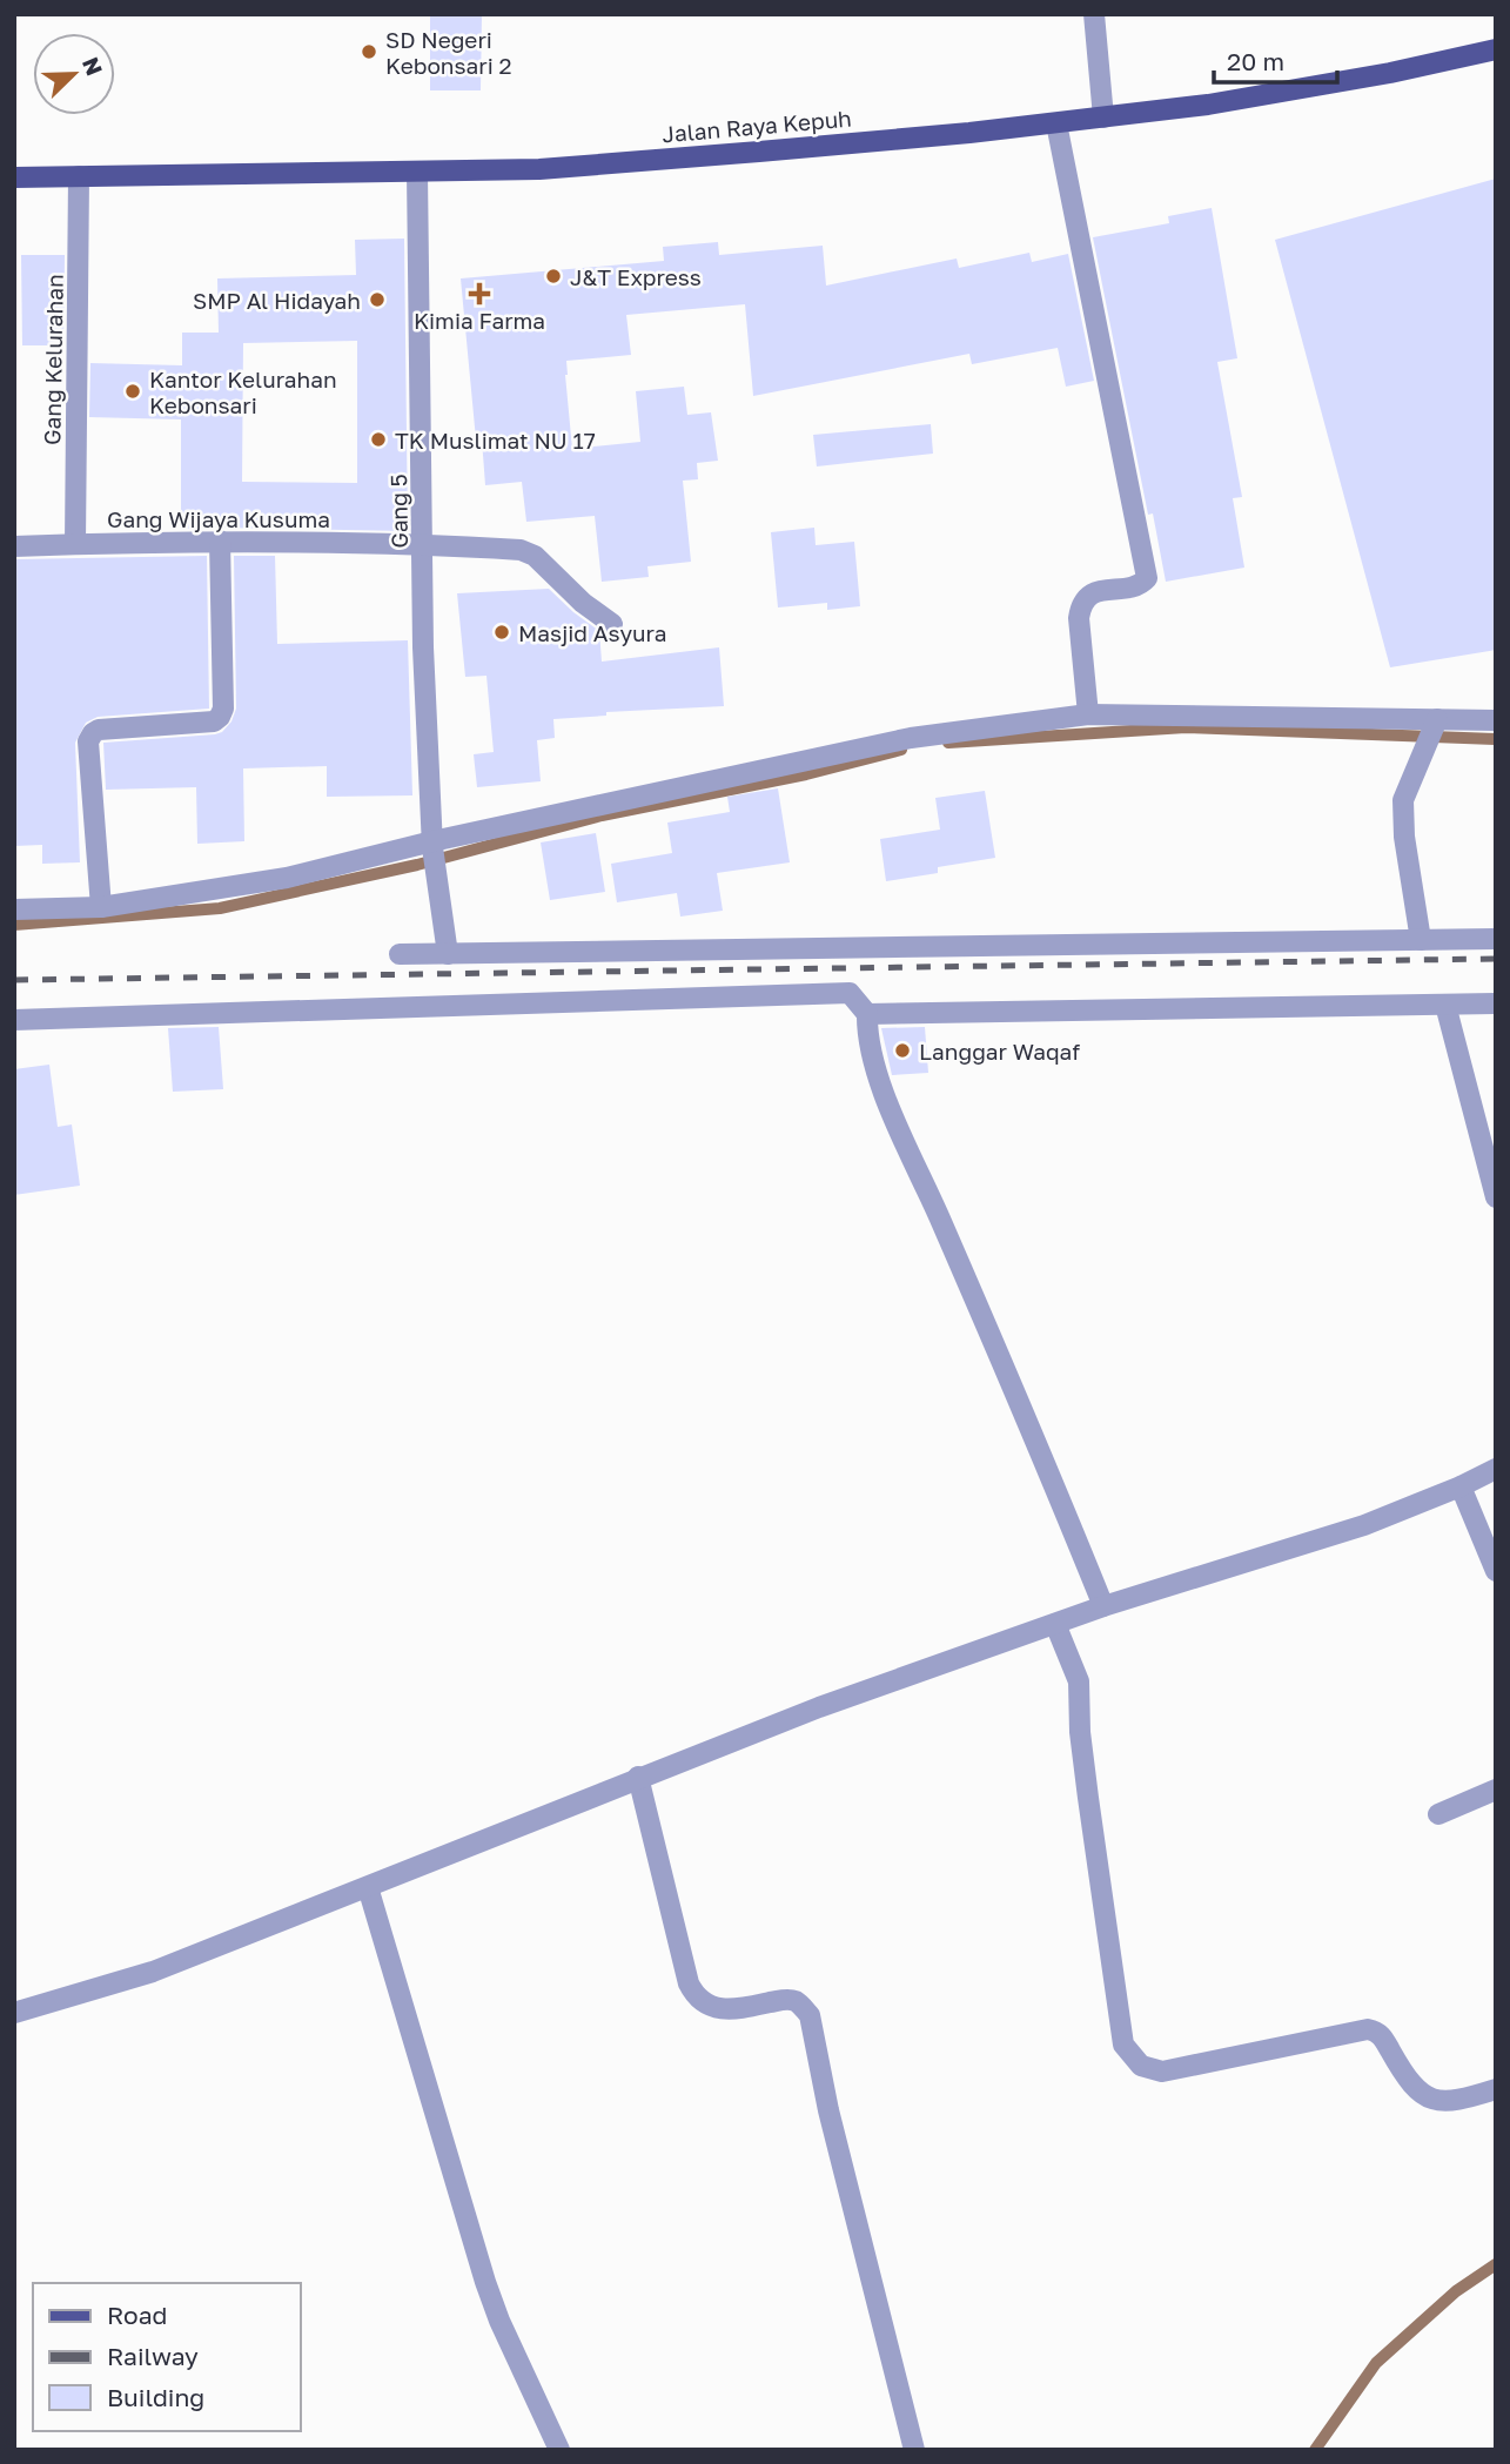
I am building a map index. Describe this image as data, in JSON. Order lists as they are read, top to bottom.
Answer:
{
  "streets": {
    "main road": ["Jalan Raya Kepuh"],
    "street": ["Gang Kelurahan", "Gang 5", "Gang Wijaya Kusuma"]
  },
  "crossings": [
    ["Jalan Raya Kepuh", "Gang Kelurahan"],
    ["Jalan Raya Kepuh", "Gang 5"],
    ["Gang Kelurahan", "Gang Wijaya Kusuma"],
    ["Gang 5", "Gang Wijaya Kusuma"]
  ],
  "places": {
    "other": [
      "SD Negeri Kebonsari 2",
      "J&T Express",
      "SMP Al Hidayah",
      "Kantor Kelurahan Kebonsari",
      "TK Muslimat NU 17",
      "Masjid Asyura",
      "Langgar Waqaf"
    ],
    "health": ["Kimia Farma"]
  },
  "legend": ["Road", "Railway", "Building"],
  "scale_bar": "20 m",
  "north": "top right"
}
